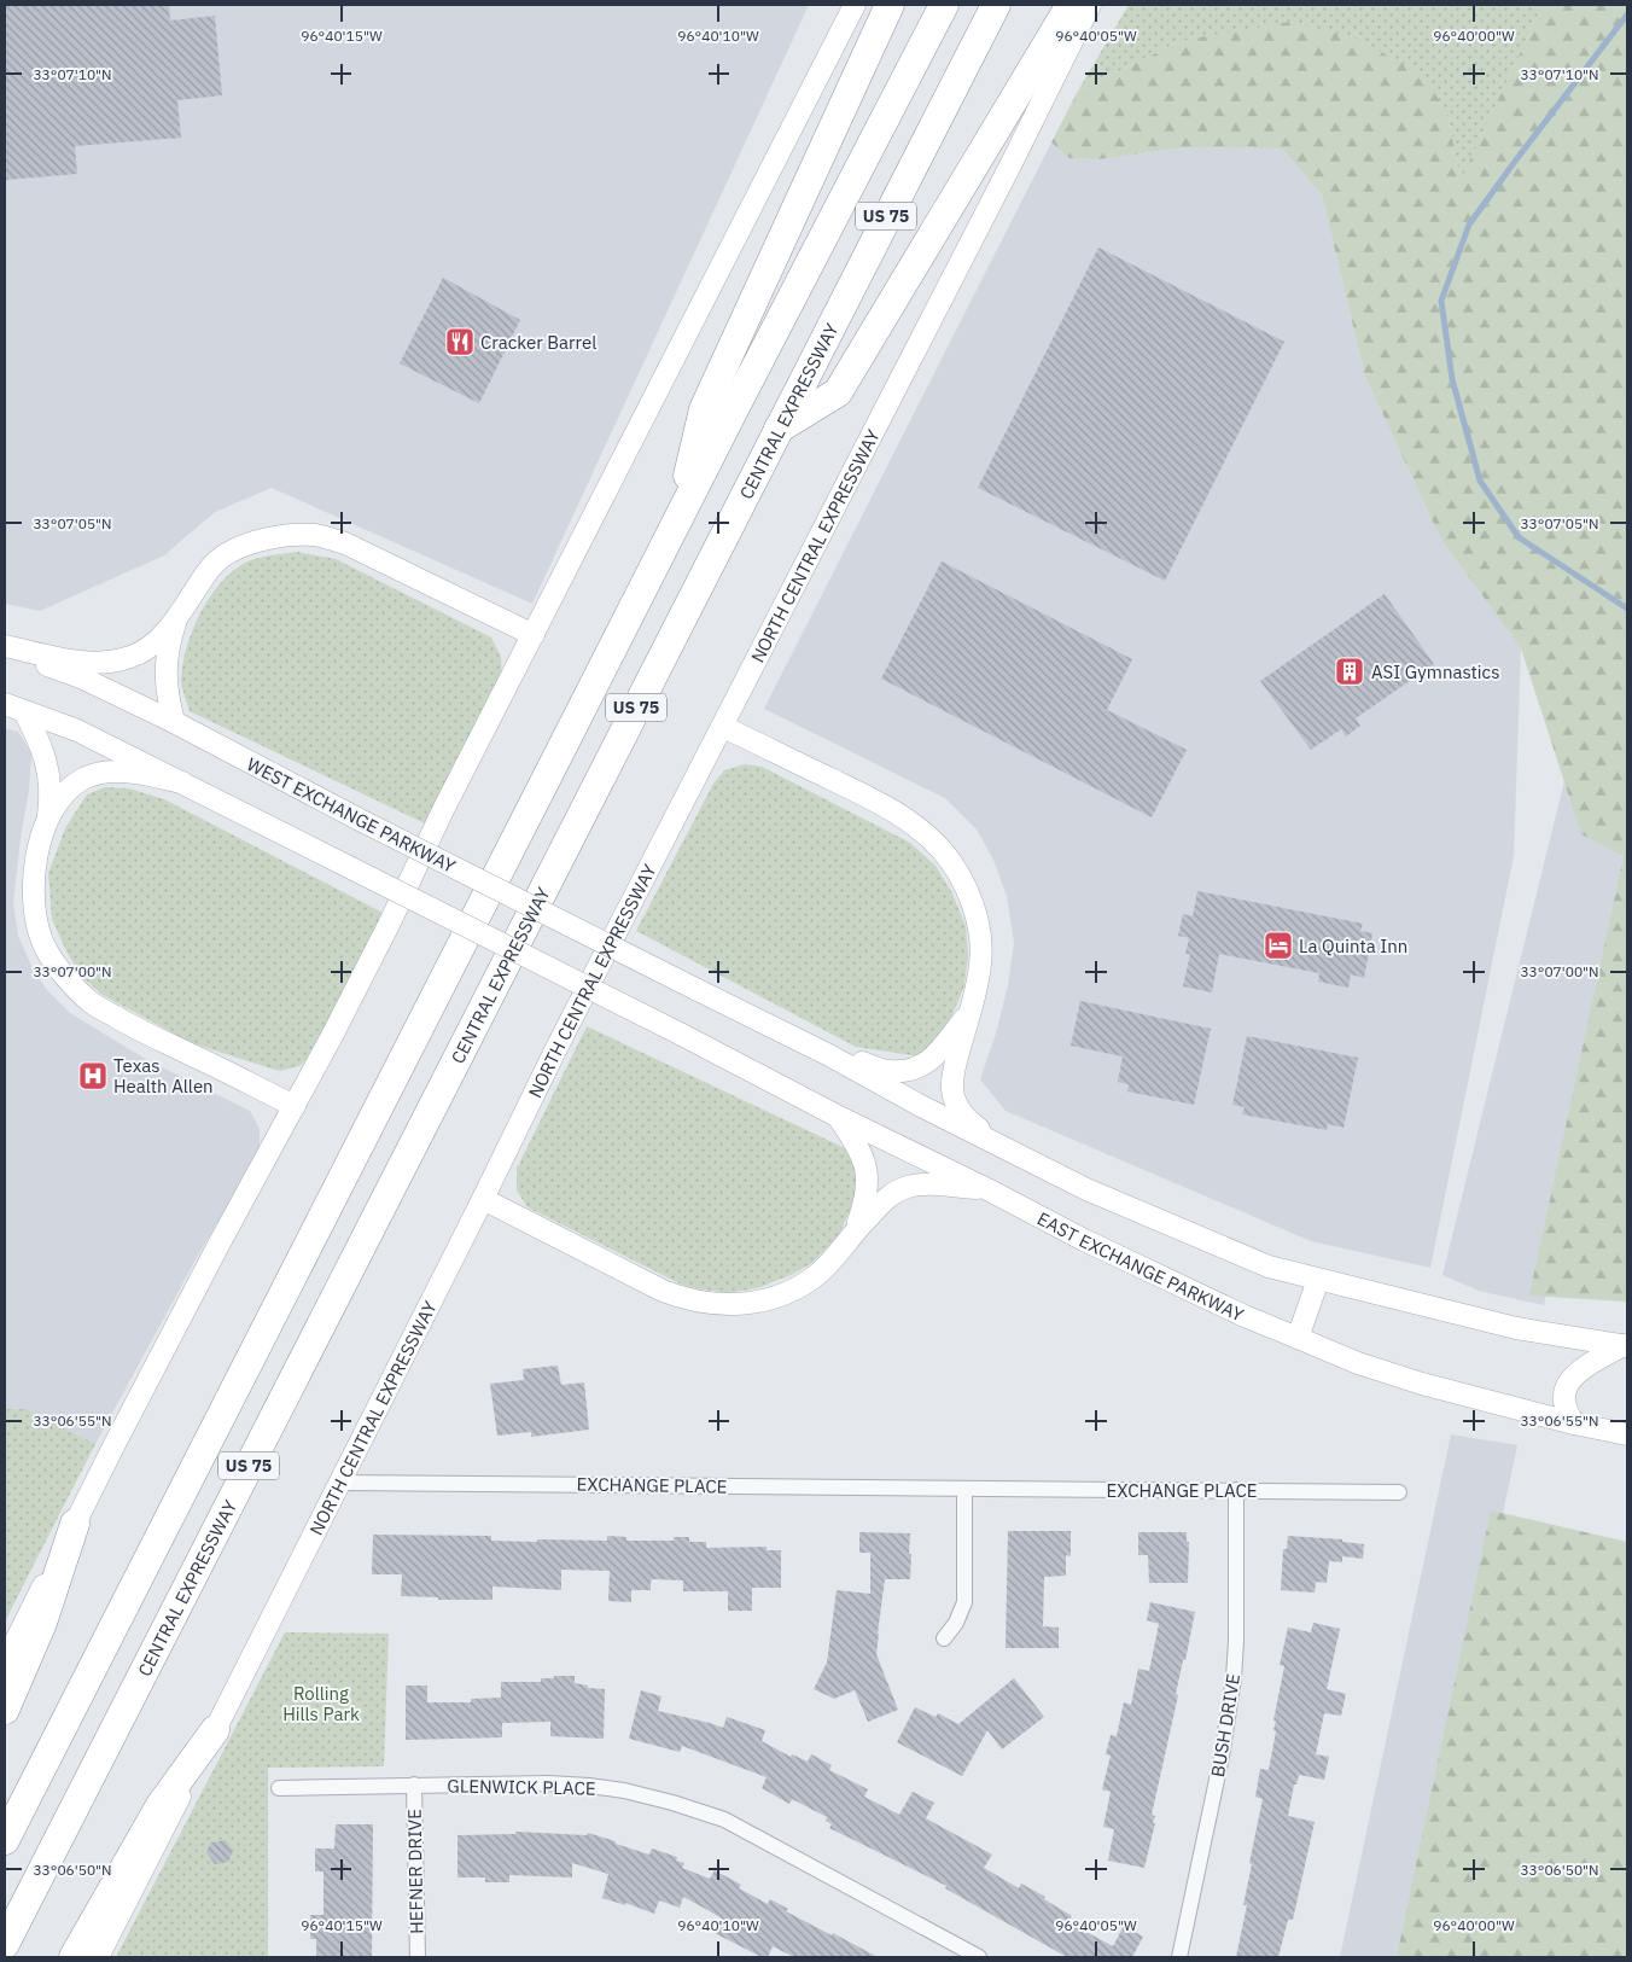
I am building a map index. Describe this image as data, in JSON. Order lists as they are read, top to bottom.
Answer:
{
  "streets": {
    "highway": ["US 75", "CENTRAL EXPRESSWAY"],
    "main road": ["NORTH CENTRAL EXPRESSWAY", "WEST EXCHANGE PARKWAY", "EAST EXCHANGE PARKWAY"],
    "street": [
      "EXCHANGE PLACE",
      "BUSH DRIVE",
      "GLENWICK PLACE",
      "HEFNER DRIVE"
    ]
  },
  "crossings": [
    ["NORTH CENTRAL EXPRESSWAY", "EXCHANGE PLACE"],
    ["EXCHANGE PLACE", "BUSH DRIVE"],
    ["GLENWICK PLACE", "HEFNER DRIVE"]
  ],
  "parks": ["Rolling Hills Park"],
  "places": {
    "restaurant": ["Cracker Barrel"],
    "building": ["ASI Gymnastics"],
    "hotel": ["La Quinta Inn"],
    "hospital": ["Texas Health Allen"]
  },
  "coordinates": [
    "96°40'15\"W",
    "96°40'10\"W",
    "96°40'05\"W",
    "96°40'00\"W",
    "33°07'10\"N",
    "33°07'05\"N",
    "33°07'00\"N",
    "33°06'55\"N",
    "33°06'50\"N"
  ]
}
